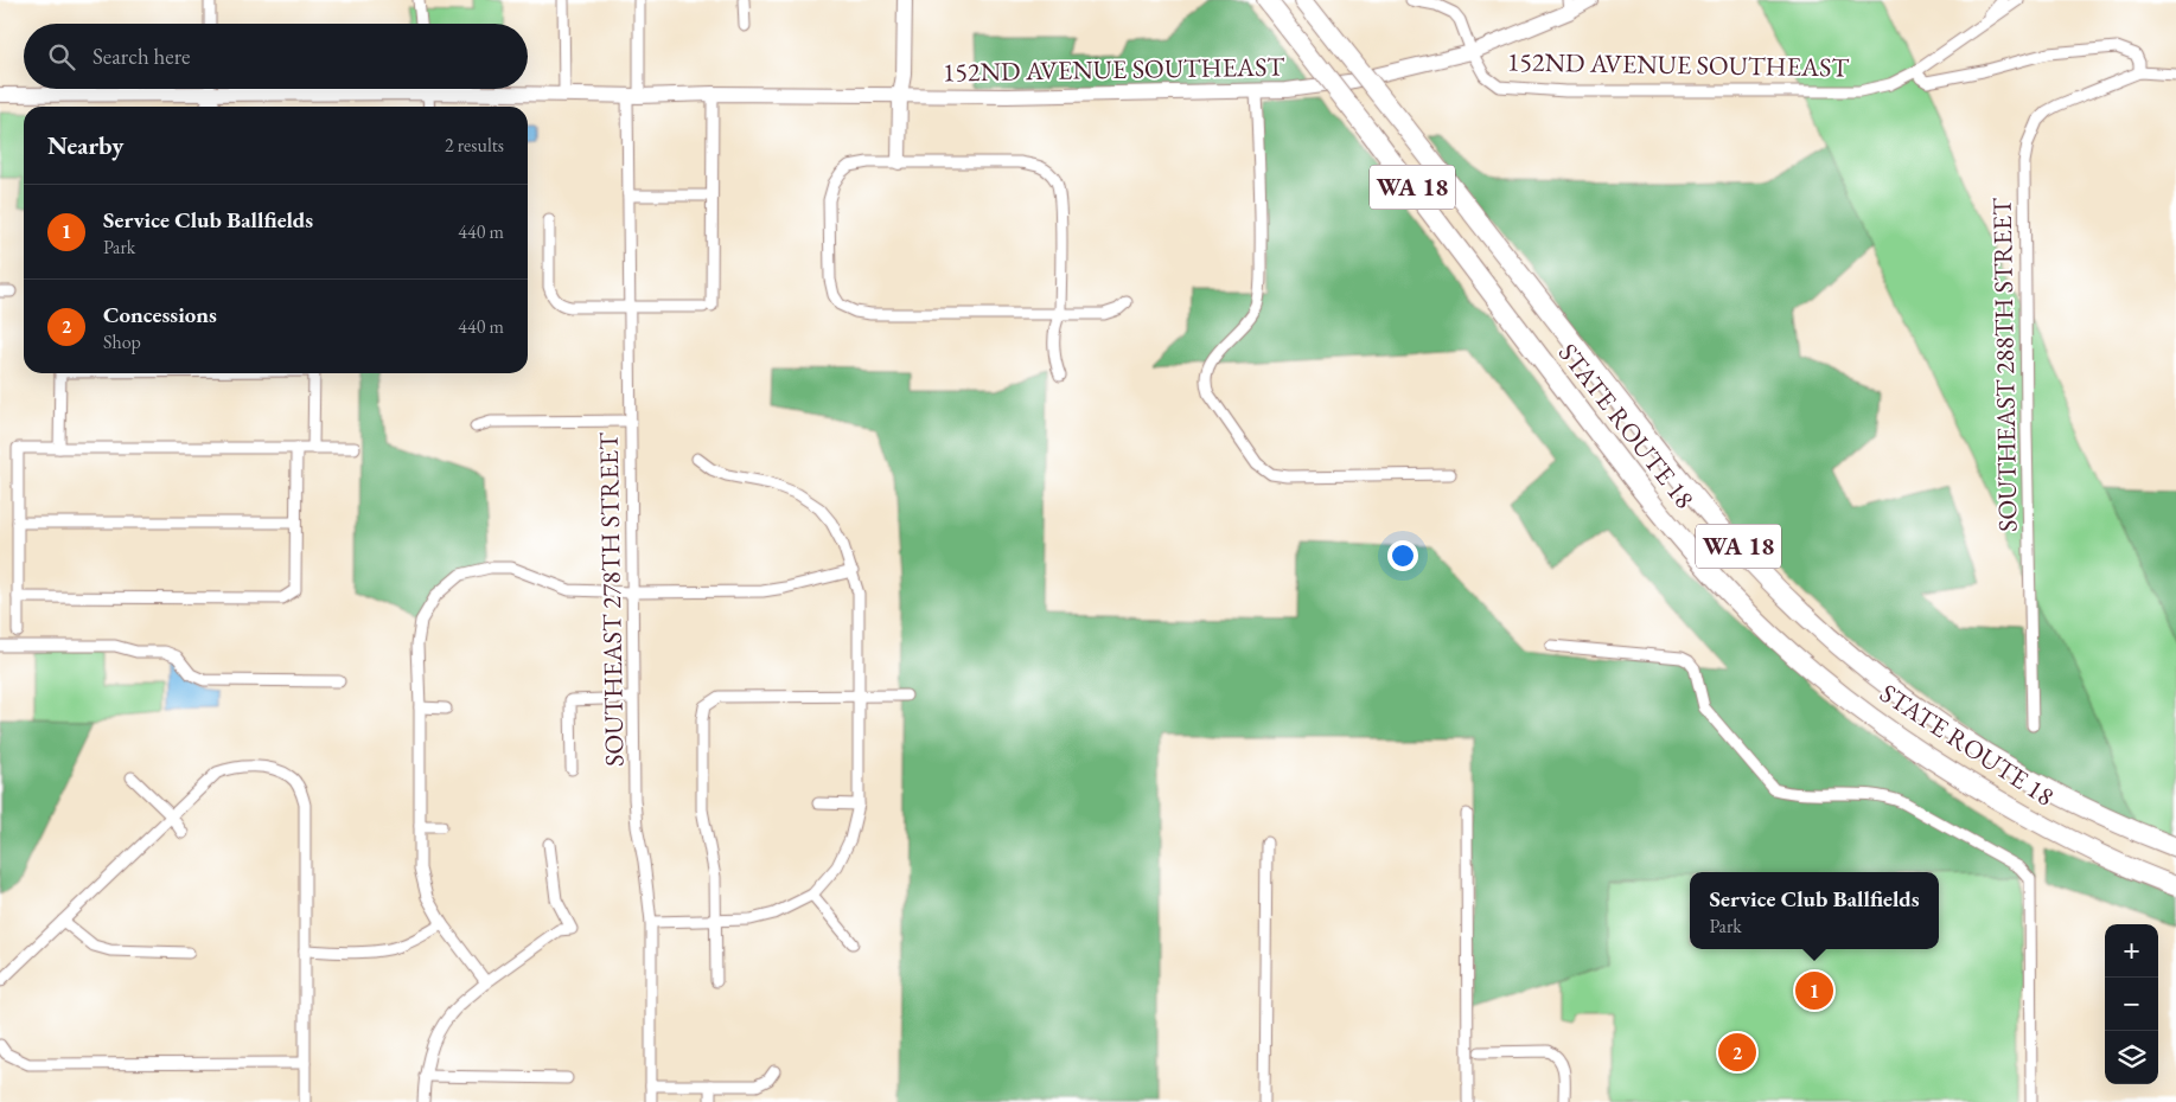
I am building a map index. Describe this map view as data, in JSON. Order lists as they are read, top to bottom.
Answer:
{
  "streets": {
    "highway": ["WA 18", "STATE ROUTE 18"],
    "street": ["152ND AVENUE SOUTHEAST", "SOUTHEAST 288TH STREET", "SOUTHEAST 278TH STREET"]
  },
  "crossings": [
    ["152ND AVENUE SOUTHEAST", "SOUTHEAST 278TH STREET"]
  ],
  "page": {
    "search": "Search here",
    "heading": ["Nearby", "2 results"],
    "list": [
      {
        "mark": "1",
        "name": "Service Club Ballfields",
        "note": "Park",
        "value": "440 m"
      },
      {
        "mark": "2",
        "name": "Concessions",
        "note": "Shop",
        "value": "440 m"
      }
    ],
    "popup": ["Service Club Ballfields", "Park"],
    "map_buttons": ["+", "−"],
    "pins": ["1", "2"]
  }
}
